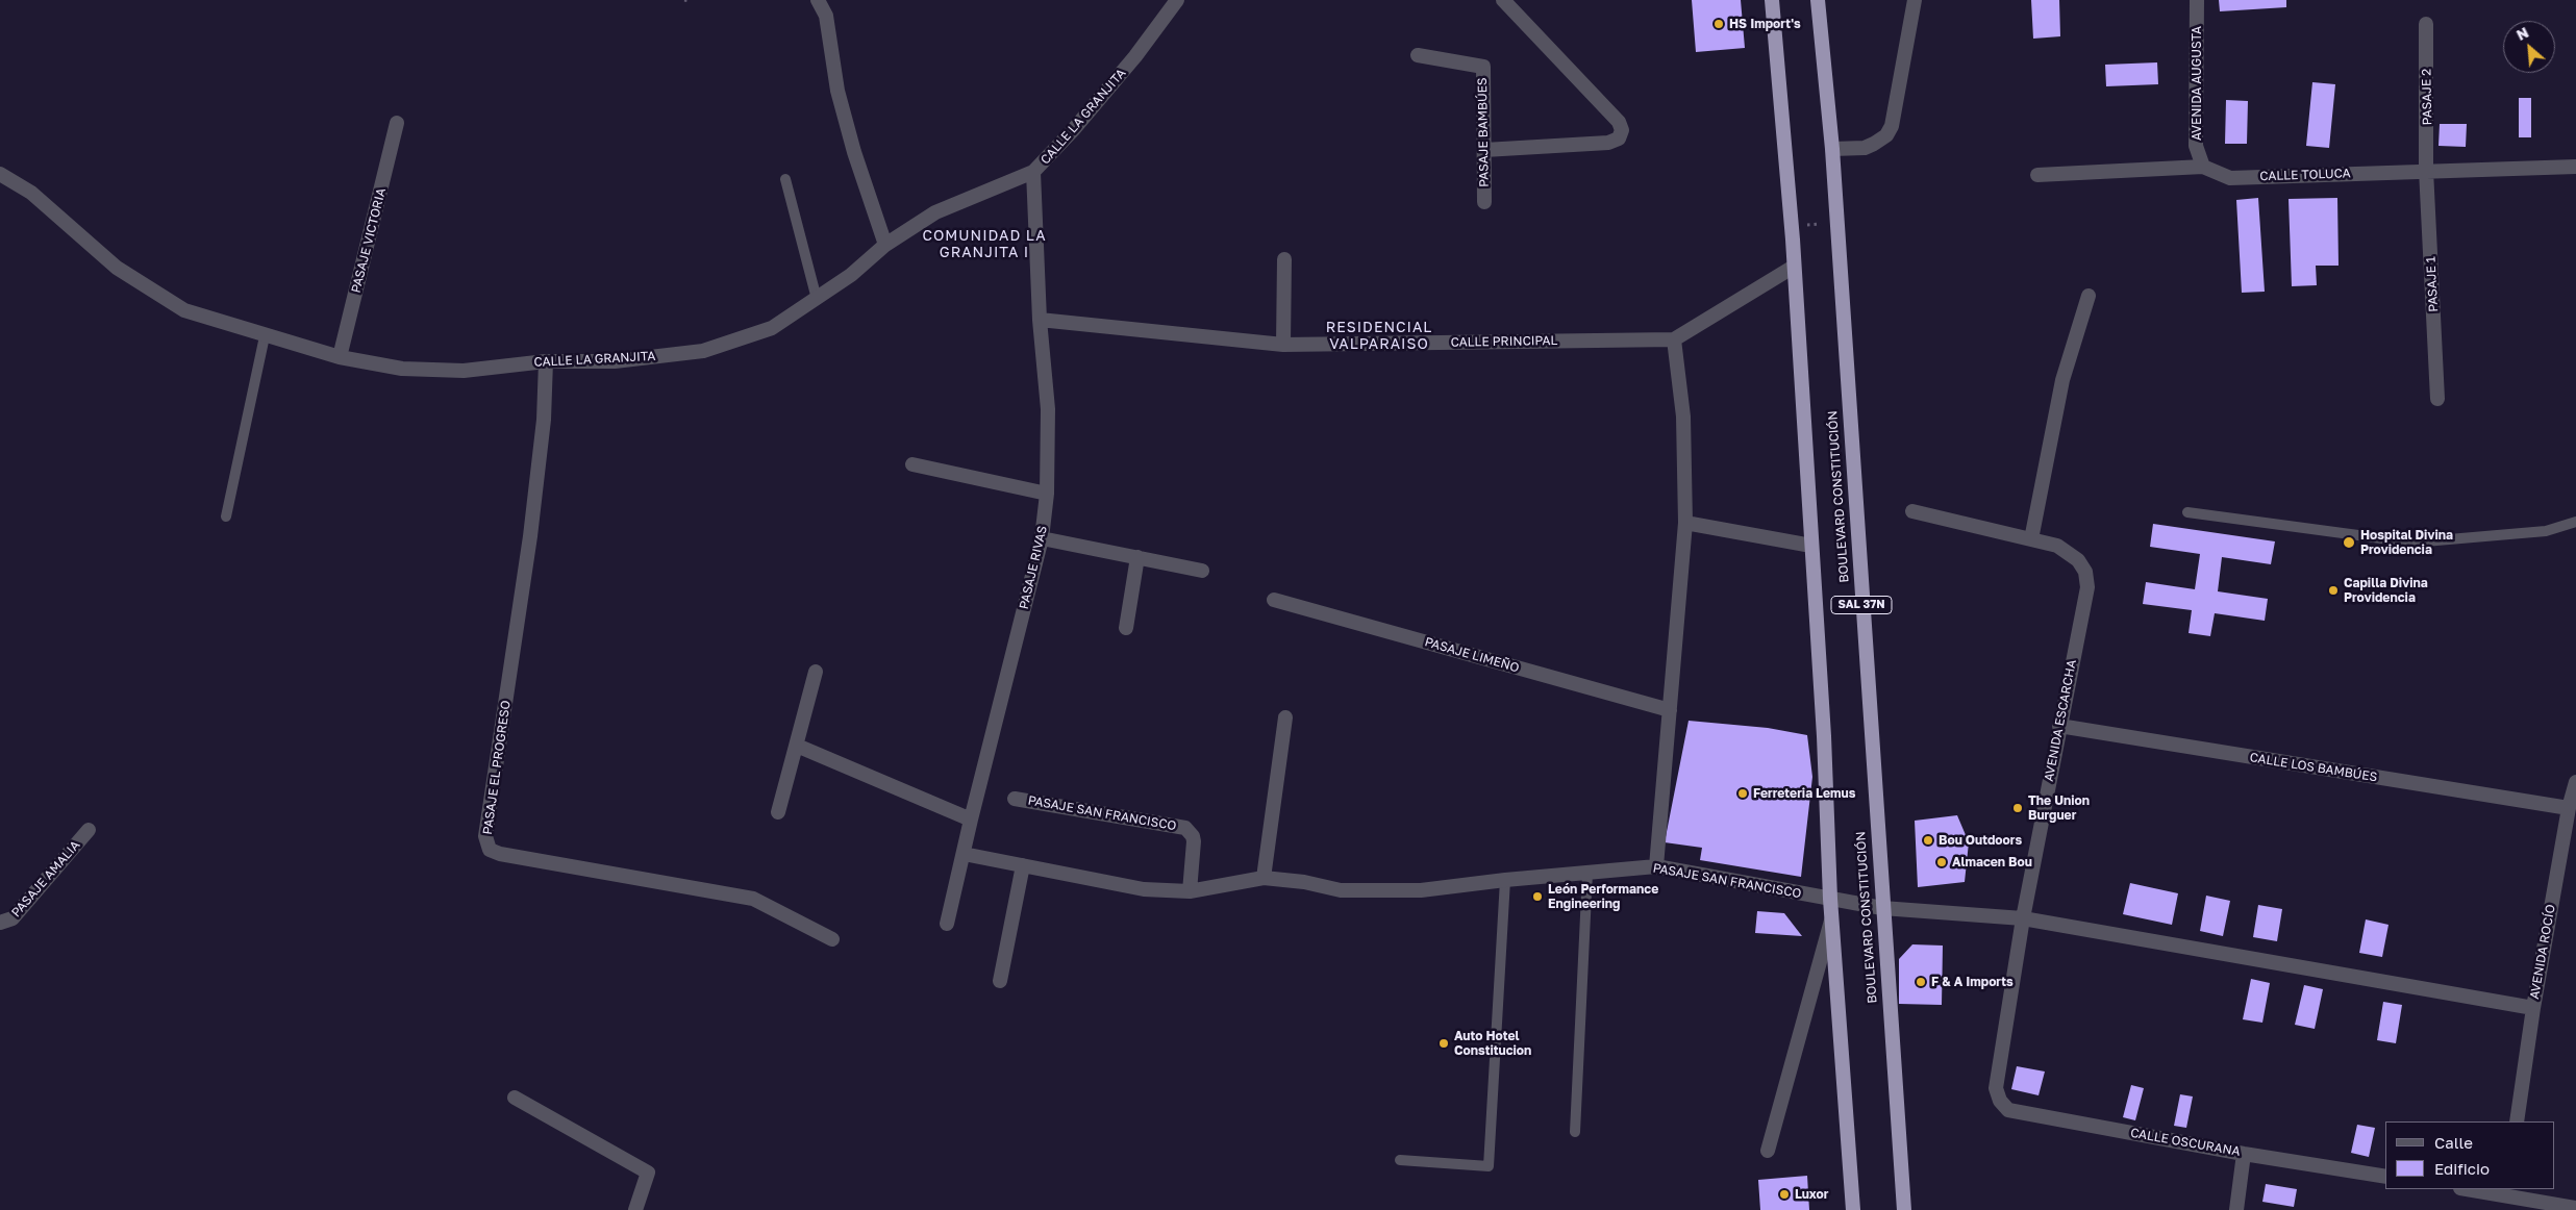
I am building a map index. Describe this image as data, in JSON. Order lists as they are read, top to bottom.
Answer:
{
  "streets": {
    "highway": ["BOULEVARD CONSTITUCIÓN", "SAL 37N"],
    "street": [
      "AVENIDA AUGUSTA",
      "PASAJE 2",
      "CALLE LA GRANJITA",
      "PASAJE BAMBÚES",
      "CALLE TOLUCA",
      "PASAJE VICTORIA",
      "PASAJE 1",
      "CALLE PRINCIPAL",
      "PASAJE RIVAS",
      "PASAJE LIMEÑO",
      "AVENIDA ESCARCHA",
      "PASAJE EL PROGRESO",
      "CALLE LOS BAMBÚES",
      "PASAJE SAN FRANCISCO",
      "PASAJE AMALIA",
      "AVENIDA ROCÍO",
      "CALLE OSCURANA"
    ]
  },
  "crossings": [
    ["AVENIDA AUGUSTA", "CALLE TOLUCA"],
    ["PASAJE 2", "CALLE TOLUCA"],
    ["PASAJE 2", "PASAJE 1"],
    ["CALLE LA GRANJITA", "PASAJE VICTORIA"],
    ["CALLE LA GRANJITA", "PASAJE RIVAS"],
    ["CALLE LA GRANJITA", "PASAJE EL PROGRESO"],
    ["CALLE TOLUCA", "PASAJE 1"],
    ["CALLE PRINCIPAL", "PASAJE RIVAS"],
    ["BOULEVARD CONSTITUCIÓN", "PASAJE SAN FRANCISCO"],
    ["PASAJE RIVAS", "PASAJE SAN FRANCISCO"],
    ["SAL 37N", "PASAJE SAN FRANCISCO"],
    ["AVENIDA ESCARCHA", "CALLE LOS BAMBÚES"],
    ["AVENIDA ESCARCHA", "PASAJE SAN FRANCISCO"],
    ["AVENIDA ESCARCHA", "CALLE OSCURANA"],
    ["CALLE LOS BAMBÚES", "AVENIDA ROCÍO"],
    ["PASAJE SAN FRANCISCO", "AVENIDA ROCÍO"]
  ],
  "districts": ["COMUNIDAD LA GRANJITA I", "RESIDENCIAL VALPARAISO"],
  "places": [
    "HS Import's",
    "Hospital Divina Providencia",
    "Capilla Divina Providencia",
    "Ferreteria Lemus",
    "The Union Burguer",
    "Bou Outdoors",
    "Almacen Bou",
    "León Performance Engineering",
    "F & A Imports",
    "Auto Hotel Constitucion",
    "Luxor"
  ],
  "legend": ["Calle", "Edificio"],
  "north": "top left"
}
